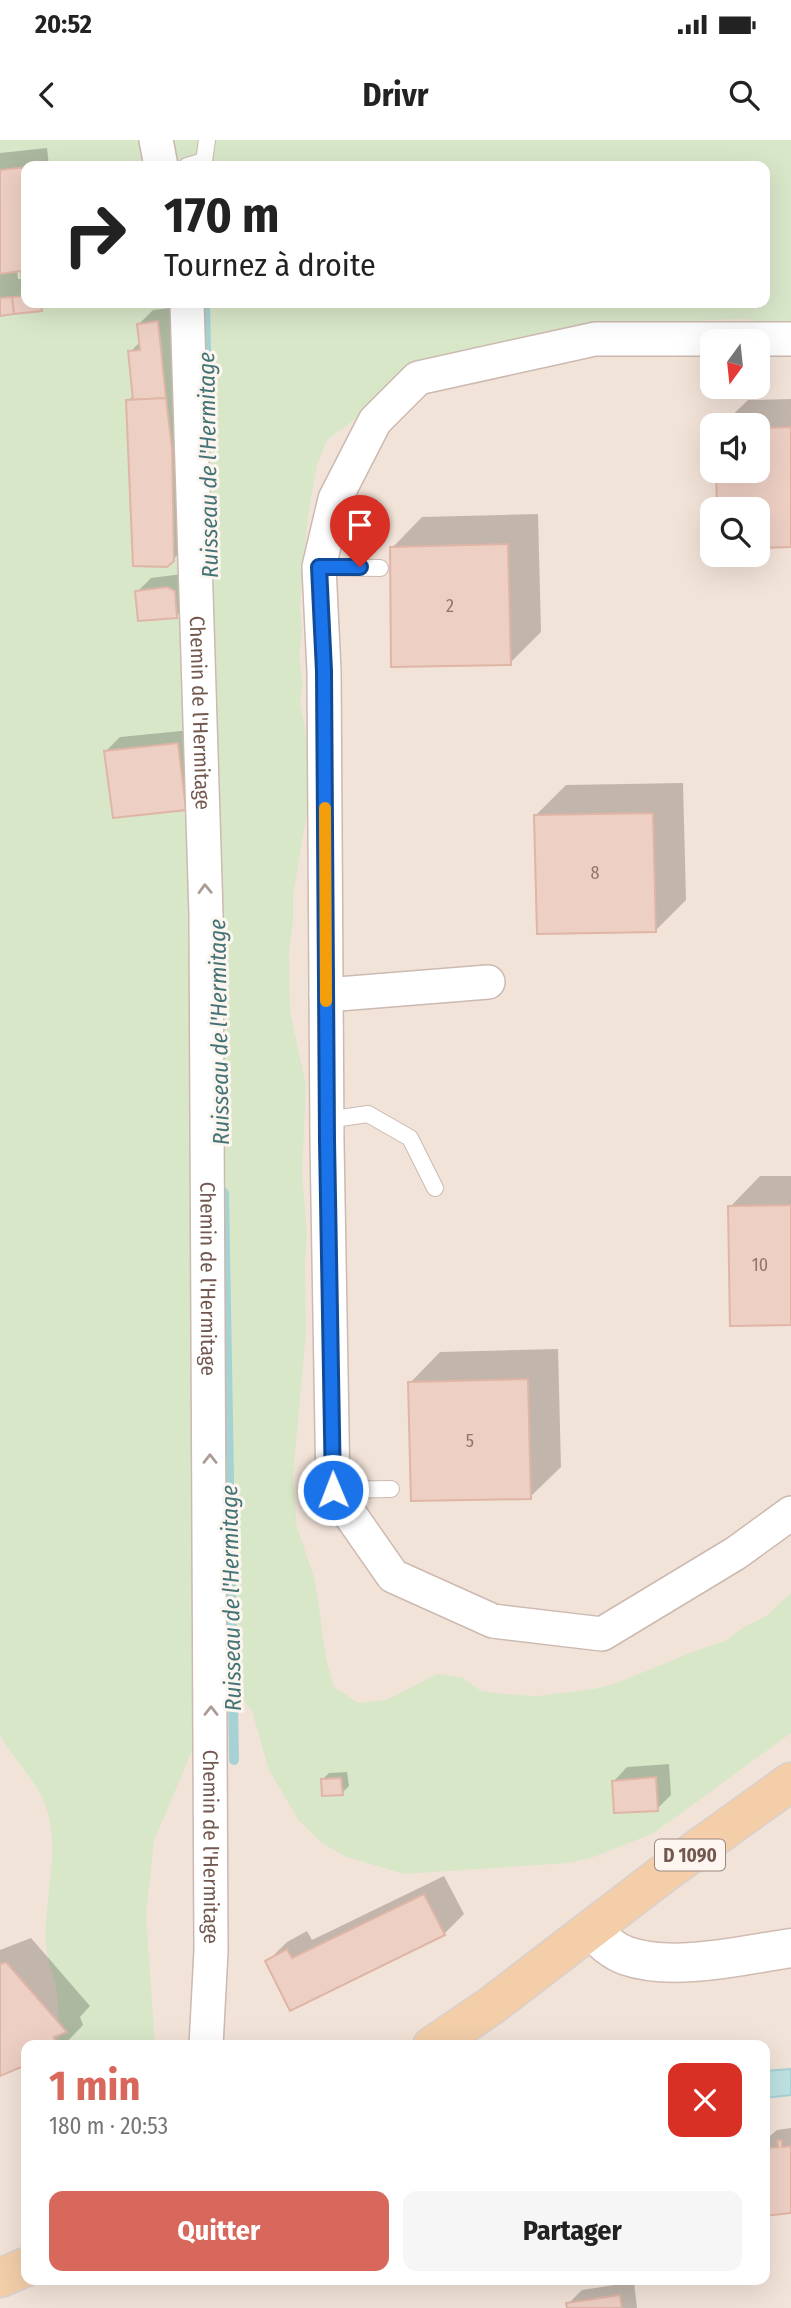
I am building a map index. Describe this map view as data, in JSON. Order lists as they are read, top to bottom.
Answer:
{
  "streets": {
    "main road": ["D 1090"],
    "street": ["Chemin de l'Hermitage"]
  },
  "water": ["Ruisseau de l'Hermitage"],
  "house_numbers": [
    "2",
    "8",
    "10",
    "5"
  ],
  "north": "bottom",
  "page": {
    "status": "20:52",
    "header": "Drivr",
    "turn": ["170 m", "Tournez à droite"],
    "heading": ["1 min", "180 m · 20:53"],
    "buttons": ["Quitter", "Partager"]
  }
}
